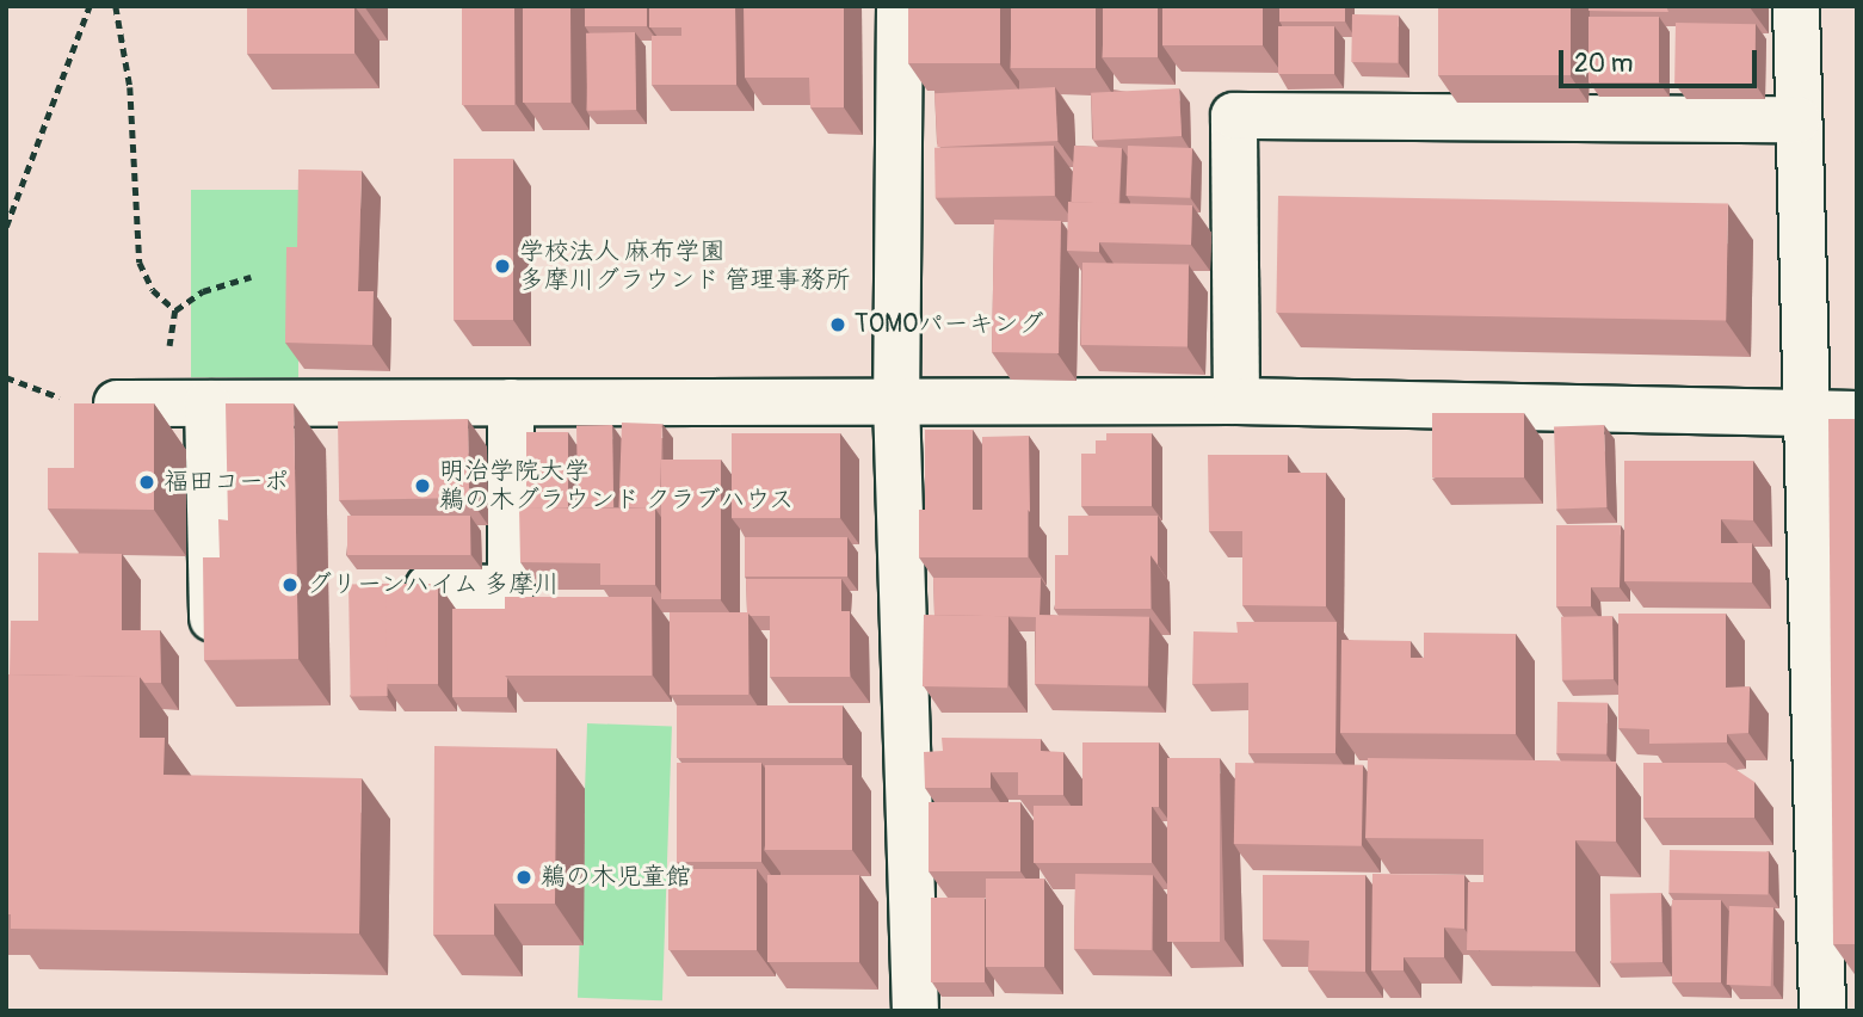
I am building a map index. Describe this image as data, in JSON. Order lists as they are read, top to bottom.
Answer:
{
  "places": [
    "学校法人 麻布学園 多摩川グラウンド 管理事務所",
    "TOMOパーキング",
    "福田コーポ",
    "明治学院大学 鵜の木グラウンド クラブハウス",
    "グリーンハイム 多摩川",
    "鵜の木児童館"
  ],
  "scale_bar": "20 m"
}
